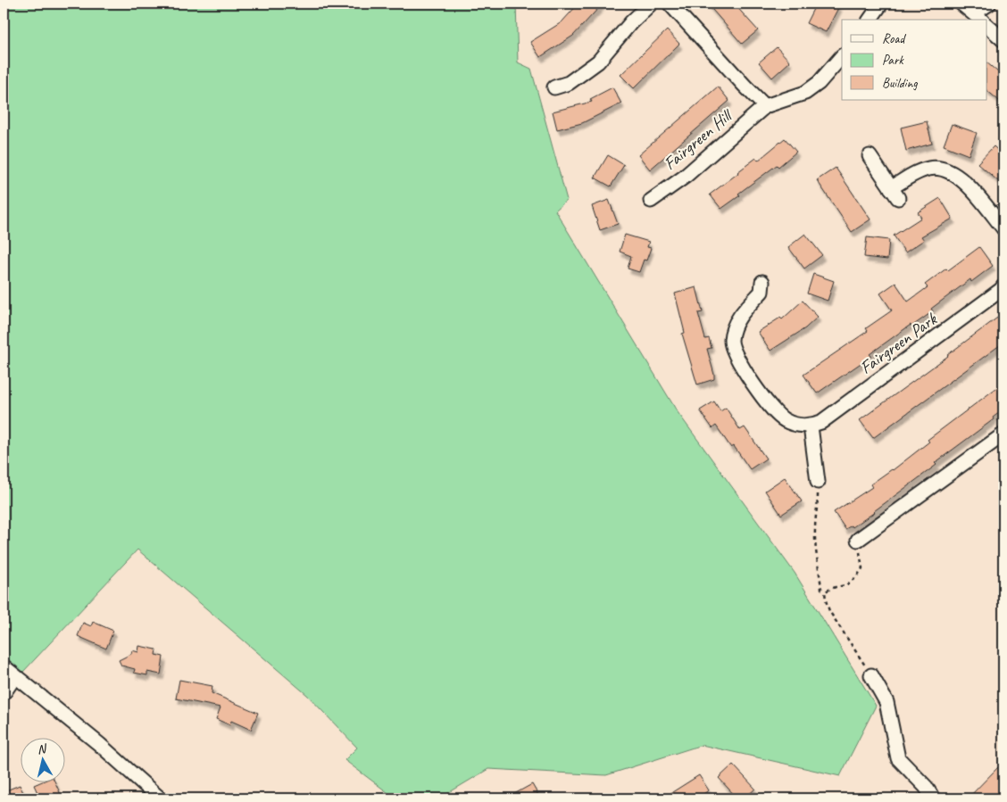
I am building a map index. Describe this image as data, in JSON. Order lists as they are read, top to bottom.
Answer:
{
  "streets": {
    "street": ["Fairgreen Hill", "Fairgreen Park"]
  },
  "legend": ["Road", "Park", "Building"],
  "north": "top"
}
